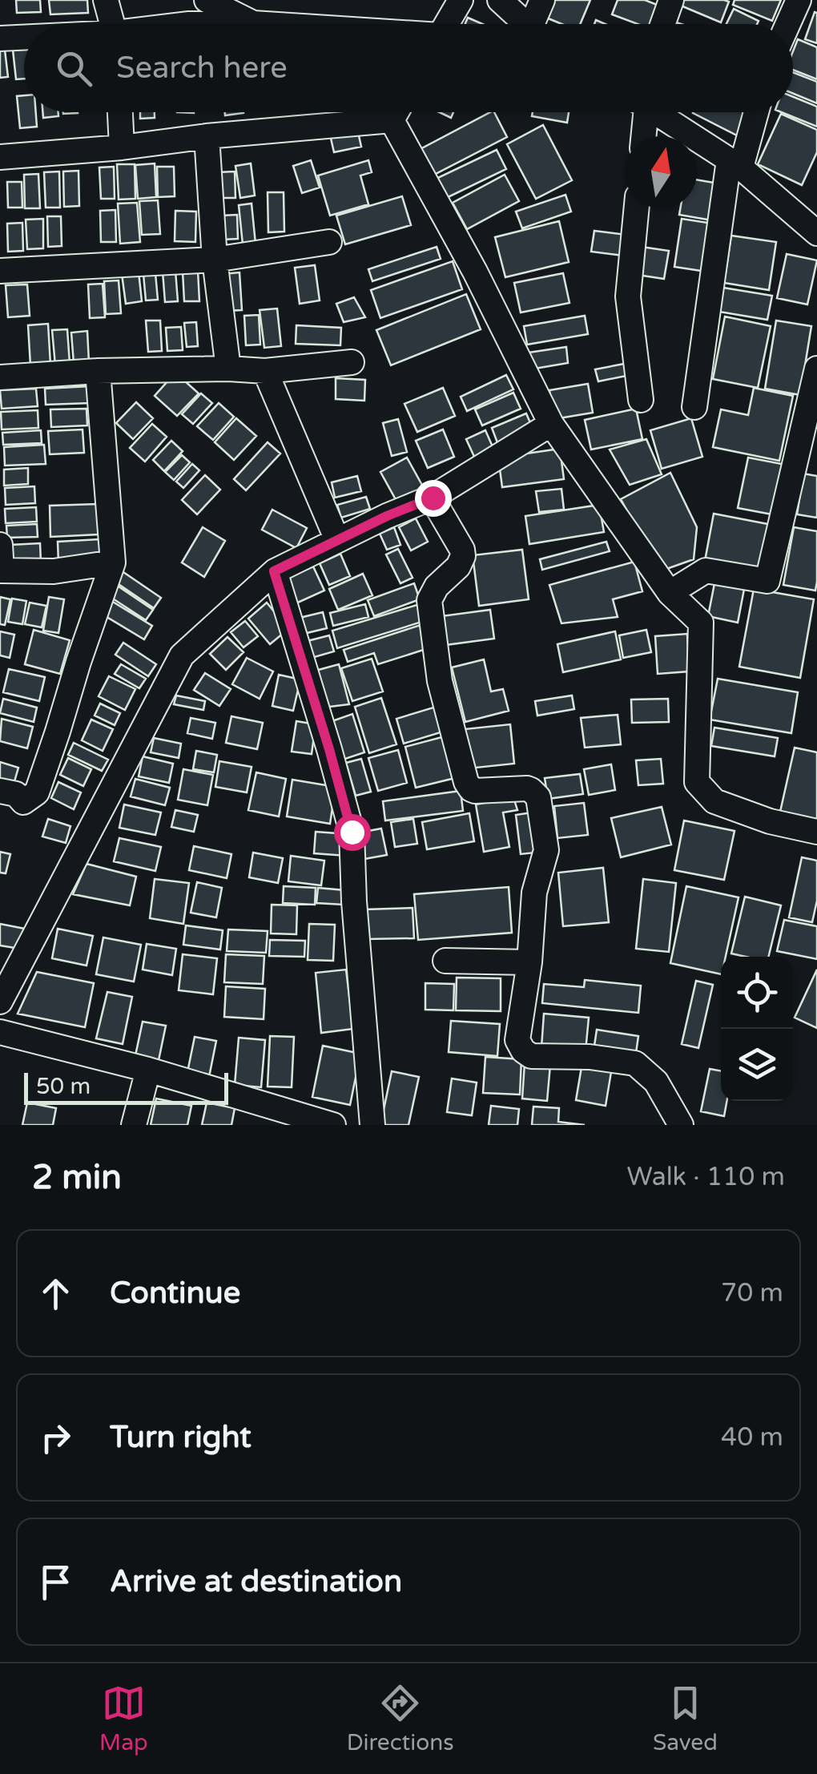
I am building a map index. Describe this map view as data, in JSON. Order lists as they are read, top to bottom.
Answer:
{
  "scale_bar": "50 m",
  "north": "top",
  "page": {
    "search": "Search here",
    "scale": "50 m",
    "heading": ["2 min", "Walk · 110 m"],
    "list": [
      ["Continue", "70 m"],
      ["Turn right", "40 m"],
      "Arrive at destination"
    ],
    "nav": ["Map", "Directions", "Saved"]
  }
}
